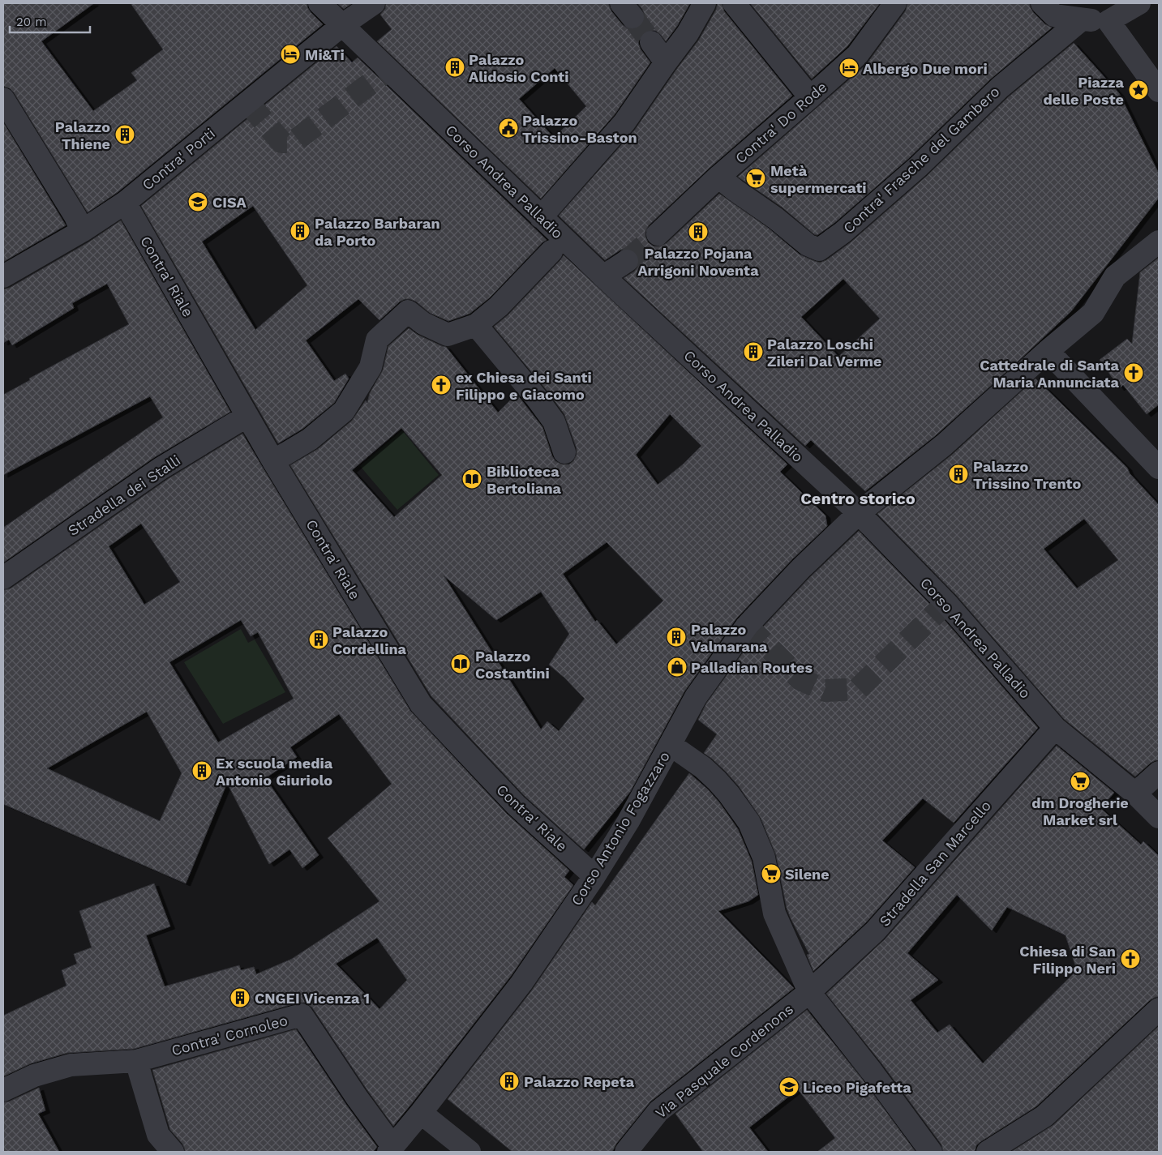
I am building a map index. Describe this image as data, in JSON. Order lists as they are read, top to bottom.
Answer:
{
  "streets": {
    "street": [
      "Contra' Do Rode",
      "Contra' Porti",
      "Contra' Frasche del Gambero",
      "Corso Andrea Palladio",
      "Contra' Riale",
      "Stradella dei Stalli",
      "Corso Antonio Fogazzaro",
      "Stradella San Marcello",
      "Contra' Cornoleo",
      "Via Pasquale Cordenons"
    ]
  },
  "crossings": [
    ["Contra' Do Rode", "Contra' Frasche del Gambero"],
    ["Contra' Porti", "Corso Andrea Palladio"],
    ["Contra' Porti", "Contra' Riale"],
    ["Corso Andrea Palladio", "Corso Antonio Fogazzaro"],
    ["Corso Andrea Palladio", "Stradella San Marcello"],
    ["Contra' Riale", "Stradella dei Stalli"],
    ["Contra' Riale", "Corso Antonio Fogazzaro"],
    ["Corso Antonio Fogazzaro", "Contra' Cornoleo"],
    ["Stradella San Marcello", "Via Pasquale Cordenons"]
  ],
  "districts": ["Centro storico"],
  "places": {
    "hotel": ["Mi&Ti", "Albergo Due mori"],
    "building": [
      "Palazzo Alidosio Conti",
      "Palazzo Thiene",
      "Palazzo Barbaran da Porto",
      "Palazzo Pojana Arrigoni Noventa",
      "Palazzo Loschi Zileri Dal Verme",
      "Palazzo Trissino Trento",
      "Palazzo Valmarana",
      "Palazzo Cordellina",
      "Ex scuola media Antonio Giuriolo",
      "CNGEI Vicenza 1",
      "Palazzo Repeta"
    ],
    "place": ["Piazza delle Poste"],
    "public building": ["Palazzo Trissino-Baston"],
    "supermarket": ["Metà supermercati", "dm Drogherie Market srl", "Silene"],
    "school or university": ["CISA", "Liceo Pigafetta"],
    "church": ["Cattedrale di Santa Maria Annunciata", "ex Chiesa dei Santi Filippo e Giacomo", "Chiesa di San Filippo Neri"],
    "library": ["Biblioteca Bertoliana", "Palazzo Costantini"],
    "shop": ["Palladian Routes"]
  },
  "scale_bar": "20 m"
}
